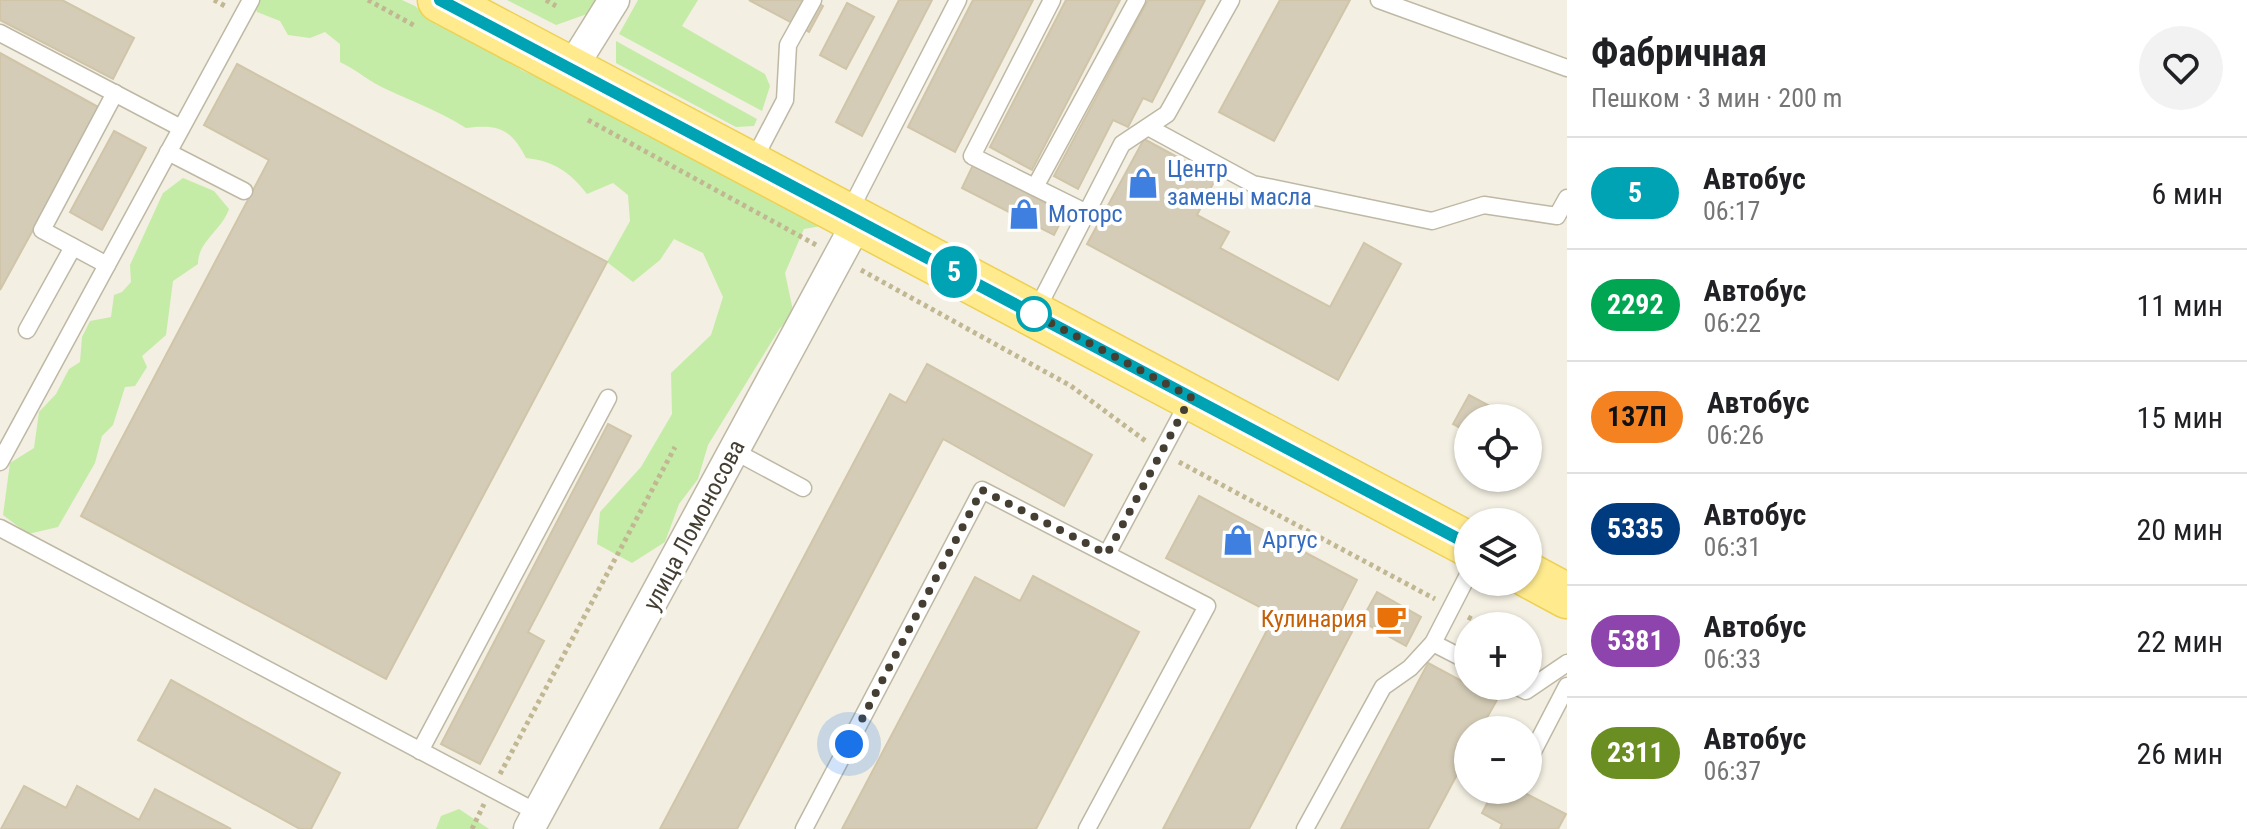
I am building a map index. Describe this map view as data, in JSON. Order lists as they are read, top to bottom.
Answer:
{
  "streets": {
    "street": ["улица Ломоносова"]
  },
  "places": {
    "shop": ["Центр замены масла", "Моторс", "Аргус"],
    "cafe": ["Кулинария"]
  },
  "lines": ["bus line 5"],
  "page": {
    "on_map": "5",
    "heading": ["Фабричная", "Пешком · 3 мин · 200 m"],
    "list": [
      {
        "mark": "5",
        "name": "Автобус",
        "note": "06:17",
        "value": "6 мин"
      },
      {
        "mark": "2292",
        "name": "Автобус",
        "note": "06:22",
        "value": "11 мин"
      },
      {
        "mark": "137П",
        "name": "Автобус",
        "note": "06:26",
        "value": "15 мин"
      },
      {
        "mark": "5335",
        "name": "Автобус",
        "note": "06:31",
        "value": "20 мин"
      },
      {
        "mark": "5381",
        "name": "Автобус",
        "note": "06:33",
        "value": "22 мин"
      },
      {
        "mark": "2311",
        "name": "Автобус",
        "note": "06:37",
        "value": "26 мин"
      }
    ],
    "map_buttons": ["+", "−"]
  }
}
